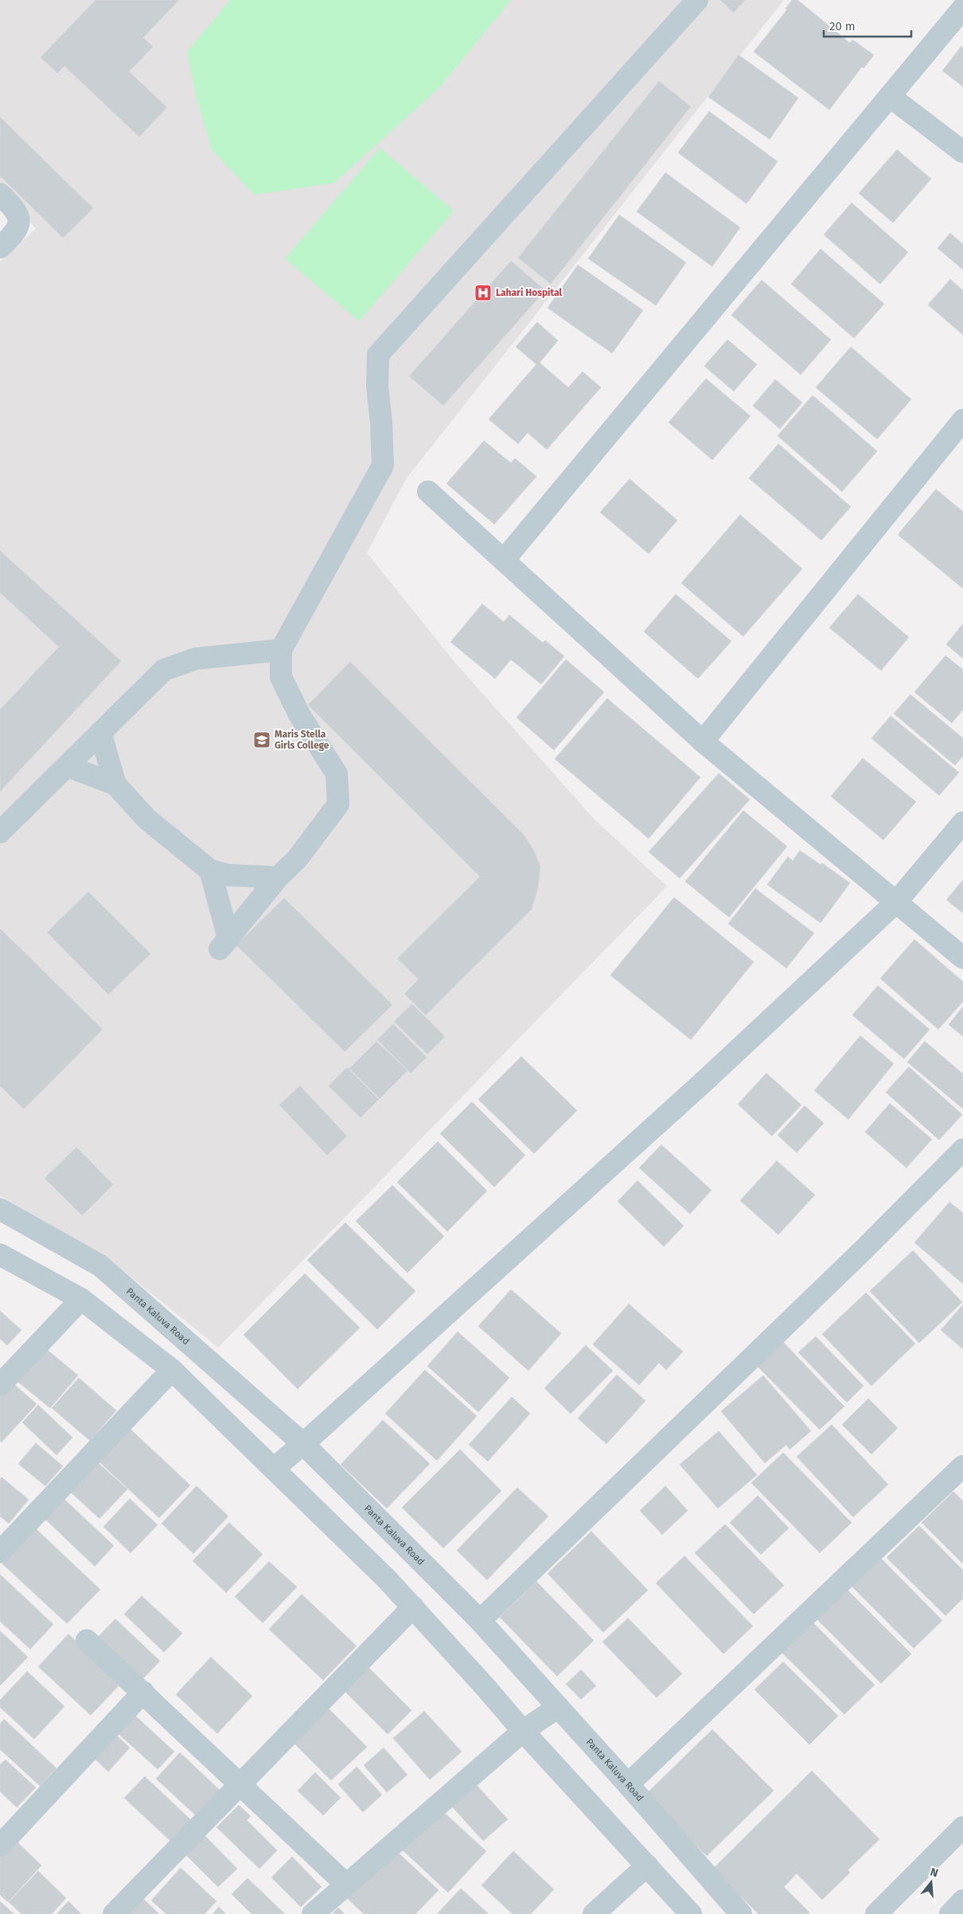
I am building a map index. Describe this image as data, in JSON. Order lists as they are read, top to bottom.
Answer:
{
  "streets": {
    "street": ["Panta Kaluva Road"]
  },
  "places": {
    "hospital": ["Lahari Hospital"],
    "school or university": ["Maris Stella Girls College"]
  },
  "scale_bar": "20 m",
  "north": "top"
}
